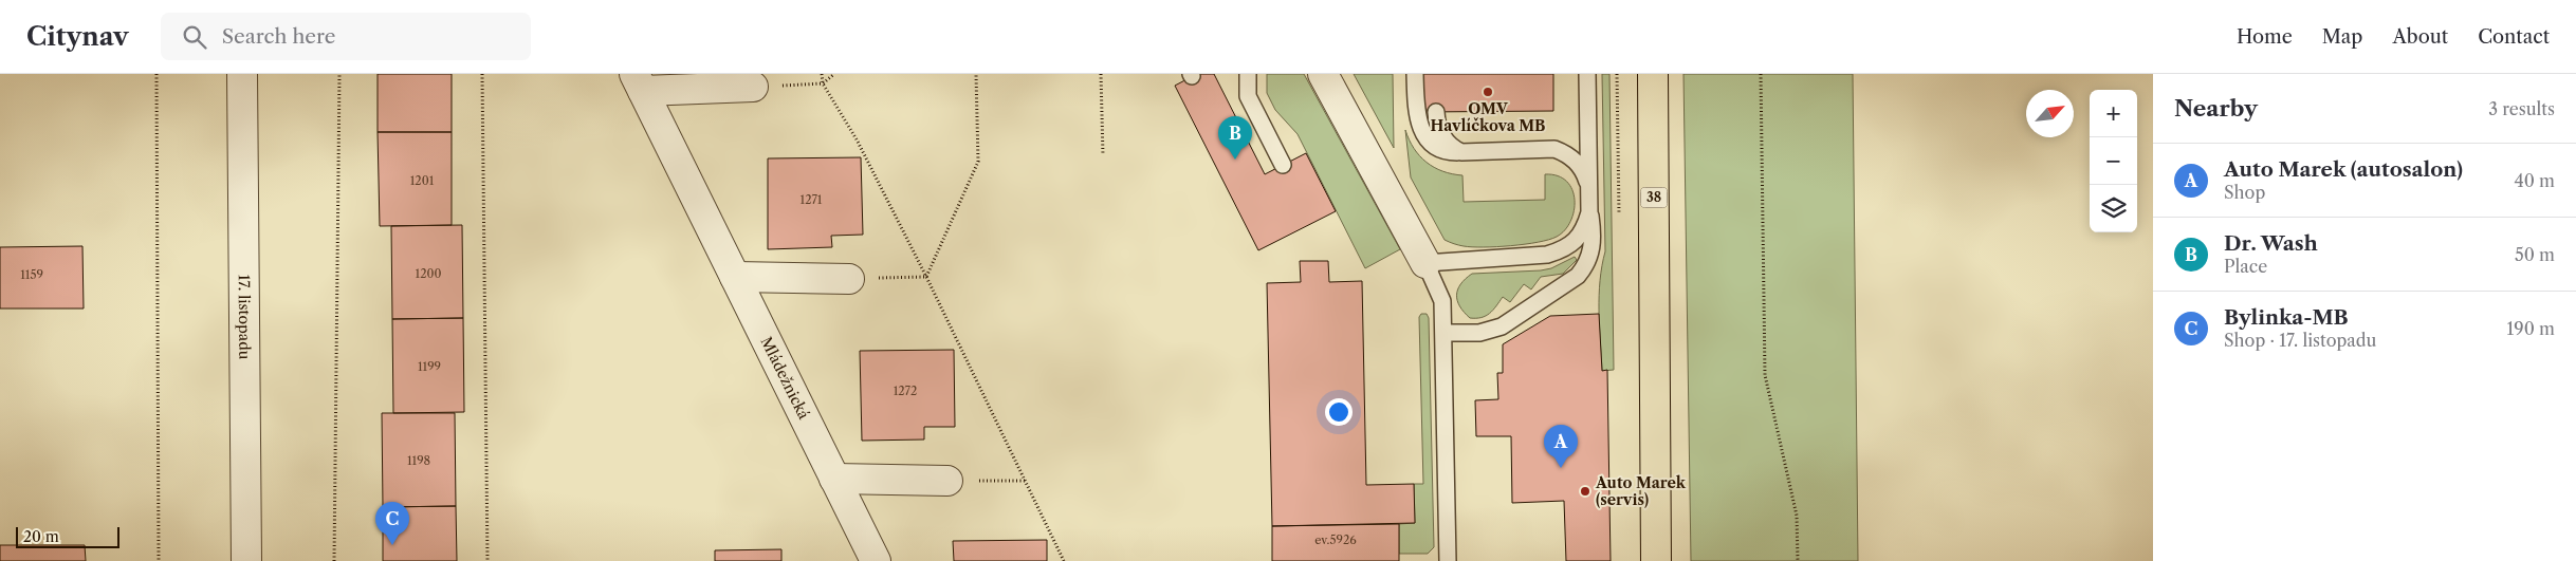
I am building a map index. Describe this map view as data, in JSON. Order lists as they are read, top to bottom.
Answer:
{
  "streets": {
    "main road": ["38"],
    "street": ["17. listopadu", "Mládežnická"]
  },
  "places": ["OMV Havlíčkova MB", "Auto Marek (servis)"],
  "house_numbers": [
    "1201",
    "1271",
    "1200",
    "1159",
    "1199",
    "1272",
    "1198",
    "ev.5926"
  ],
  "scale_bar": "20 m",
  "north": "top right",
  "page": {
    "header": "Citynav",
    "search": "Search here",
    "nav": [
      "Home",
      "Map",
      "About",
      "Contact"
    ],
    "heading": ["Nearby", "3 results"],
    "map_buttons": ["+", "−"],
    "pins": ["B", "A", "C"],
    "list": [
      {
        "mark": "A",
        "name": "Auto Marek (autosalon)",
        "note": "Shop",
        "value": "40 m"
      },
      {
        "mark": "B",
        "name": "Dr. Wash",
        "note": "Place",
        "value": "50 m"
      },
      {
        "mark": "C",
        "name": "Bylinka-MB",
        "note": "Shop · 17. listopadu",
        "value": "190 m"
      }
    ],
    "scale": "20 m"
  }
}
